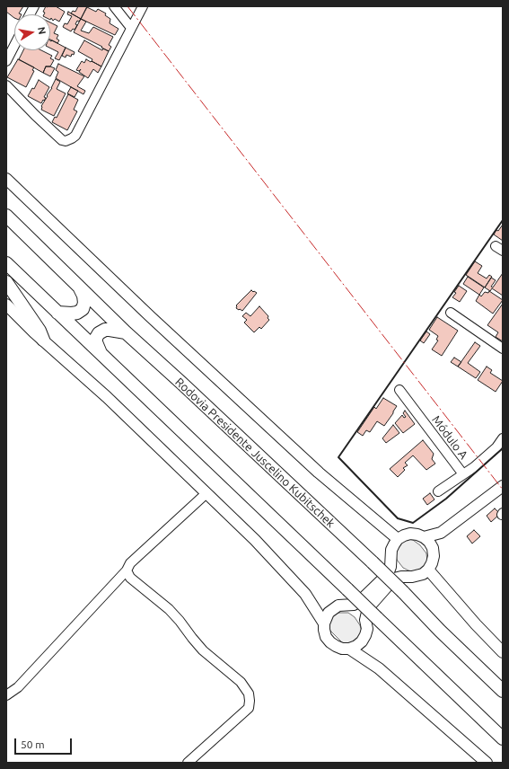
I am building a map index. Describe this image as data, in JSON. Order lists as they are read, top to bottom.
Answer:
{
  "streets": {
    "highway": ["Rodovia Presidente Juscelino Kubitschek"],
    "street": ["Módulo A"]
  },
  "scale_bar": "50 m",
  "north": "right"
}
